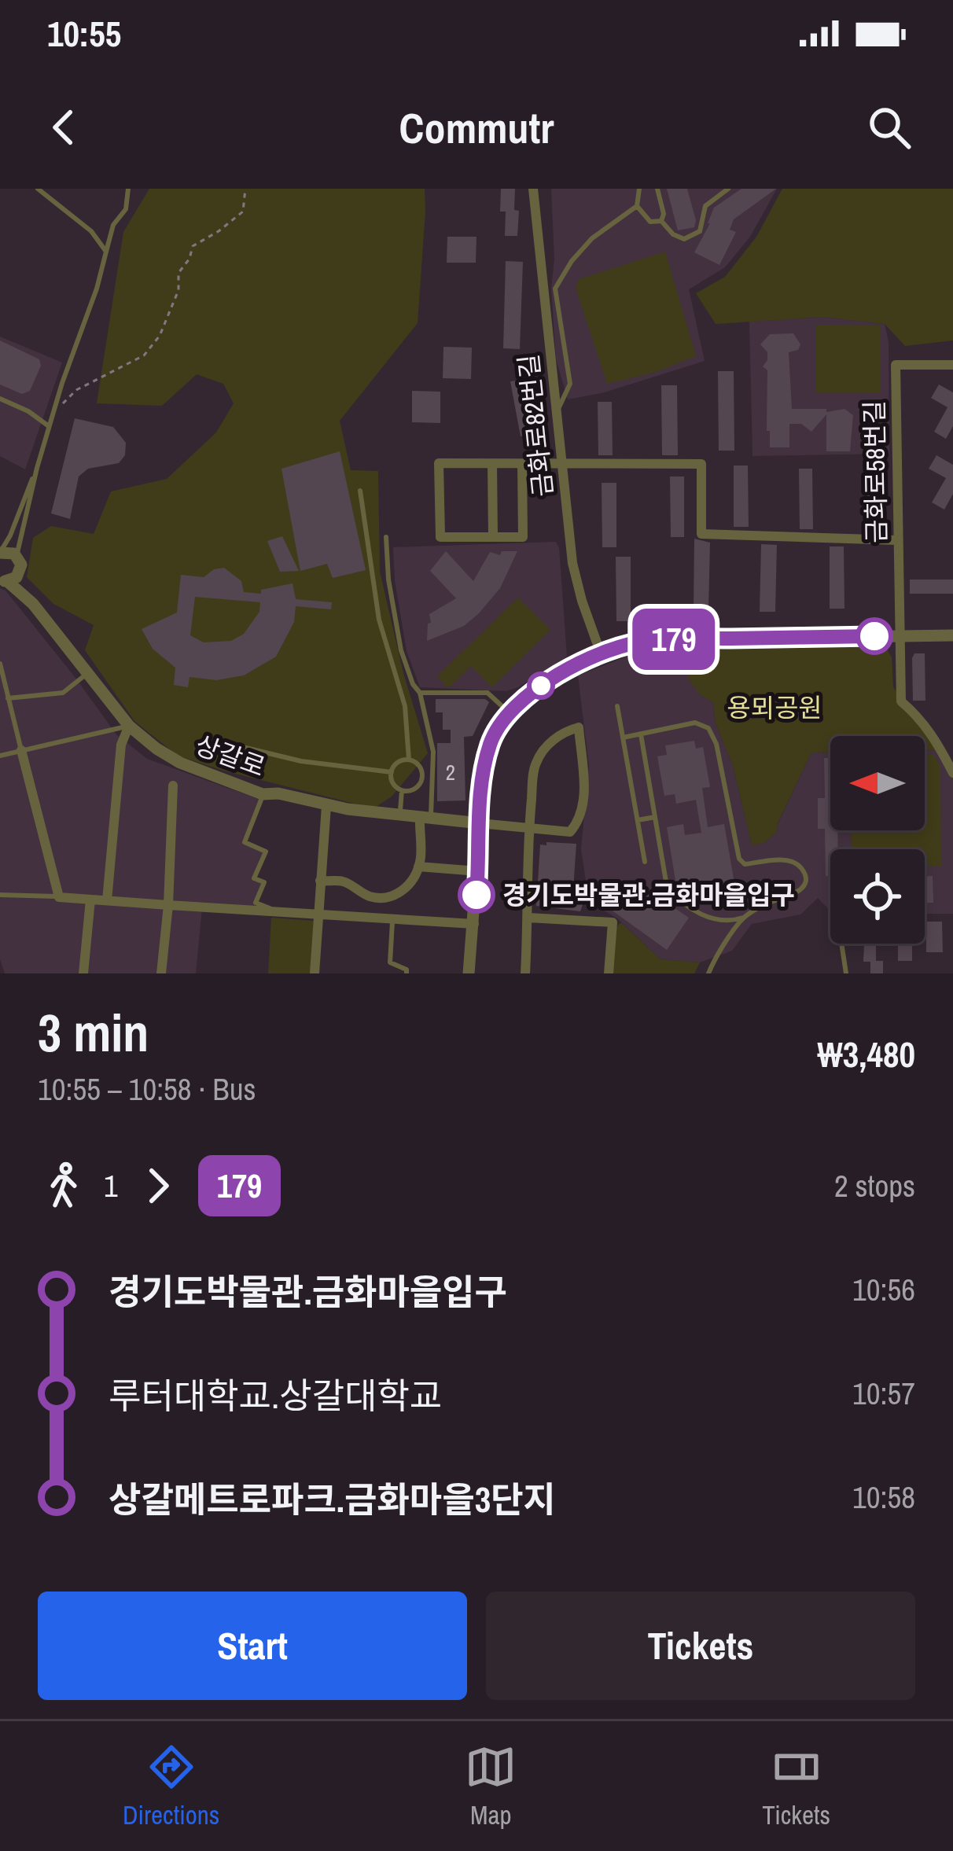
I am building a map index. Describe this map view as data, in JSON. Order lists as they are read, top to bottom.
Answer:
{
  "streets": {
    "street": ["금화로82번길", "금화로58번길", "상갈로"]
  },
  "parks": ["용뫼공원"],
  "places": ["경기도박물관.금화마을입구"],
  "lines": ["bus line 179"],
  "house_numbers": ["2"],
  "north": "left",
  "page": {
    "status": "10:55",
    "header": "Commutr",
    "on_map": "179",
    "heading": ["3 min", "10:55 – 10:58 · Bus", "₩3,480"],
    "legs": ["1", "179", "2 stops"],
    "list": [
      {
        "name": "경기도박물관.금화마을입구",
        "value": "10:56"
      },
      {
        "name": "루터대학교.상갈대학교",
        "value": "10:57"
      },
      {
        "name": "상갈메트로파크.금화마을3단지",
        "value": "10:58"
      }
    ],
    "buttons": ["Start", "Tickets"],
    "tabs": ["Directions", "Map", "Tickets"]
  }
}
